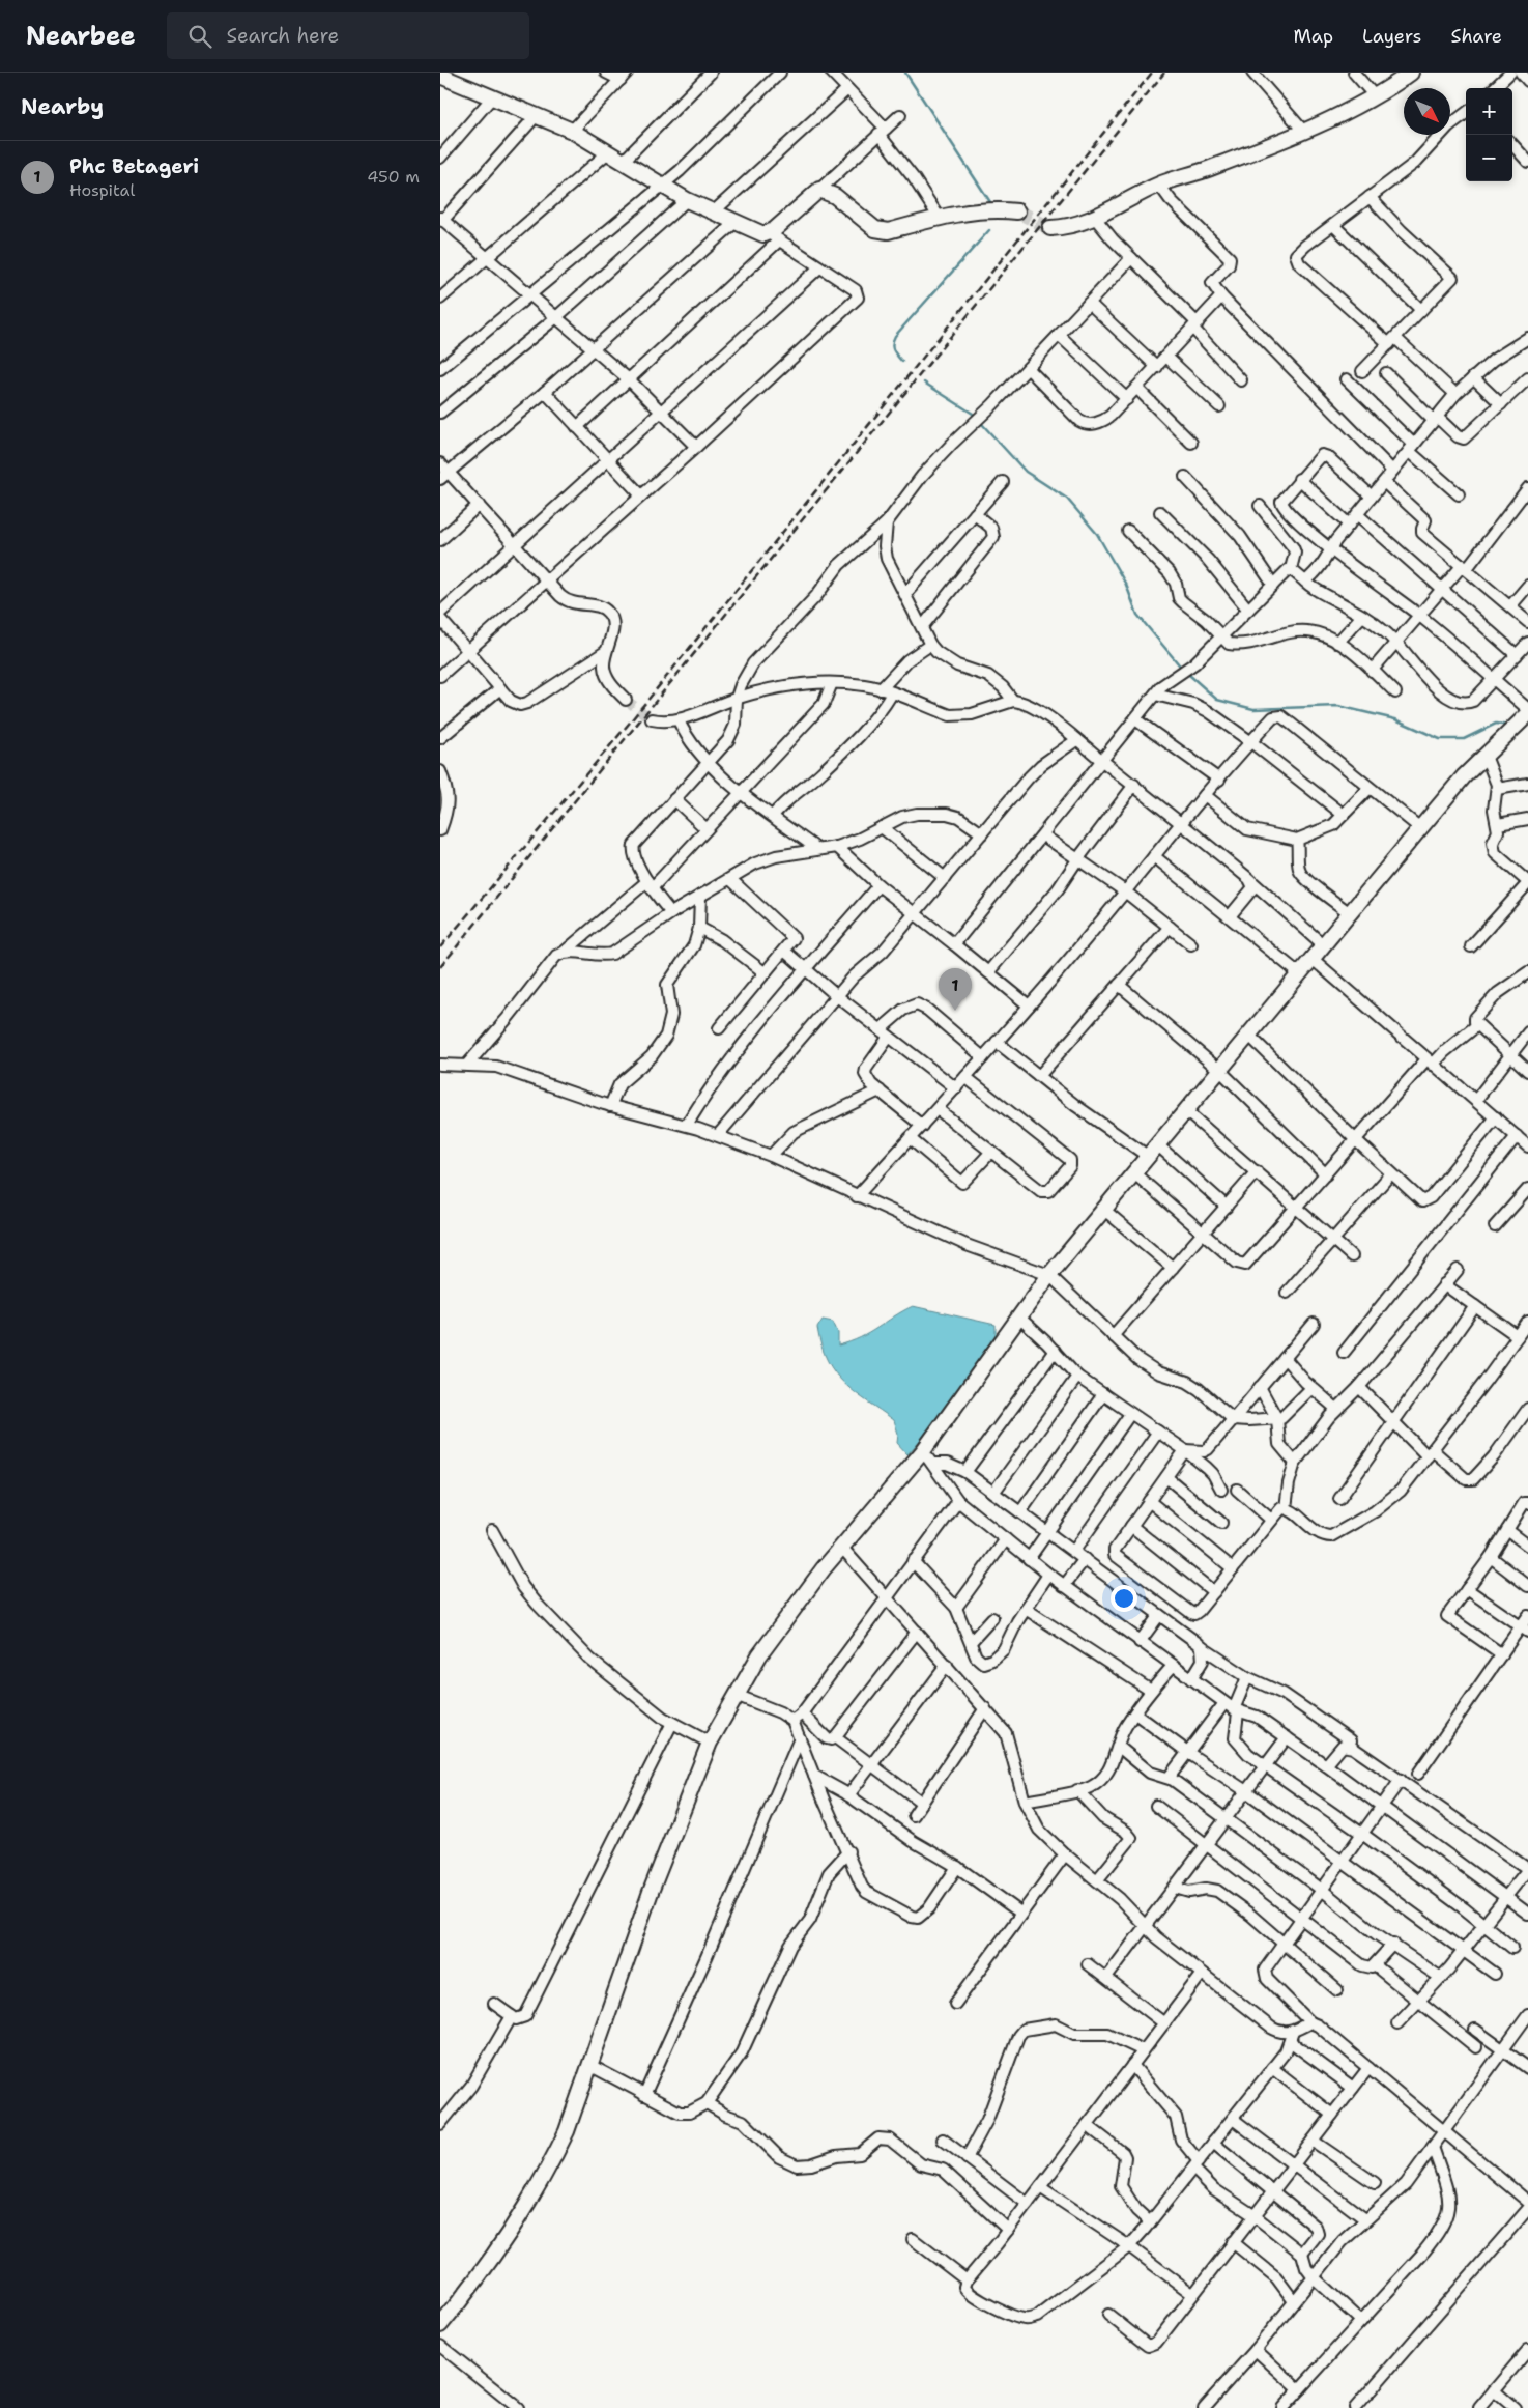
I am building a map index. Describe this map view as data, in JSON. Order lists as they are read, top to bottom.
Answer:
{
  "north": "bottom right",
  "page": {
    "header": "Nearbee",
    "search": "Search here",
    "nav": ["Map", "Layers", "Share"],
    "heading": "Nearby",
    "map_buttons": ["+", "−"],
    "list": [
      {
        "mark": "1",
        "name": "Phc Betageri",
        "note": "Hospital",
        "value": "450 m"
      }
    ],
    "pins": "1"
  }
}
